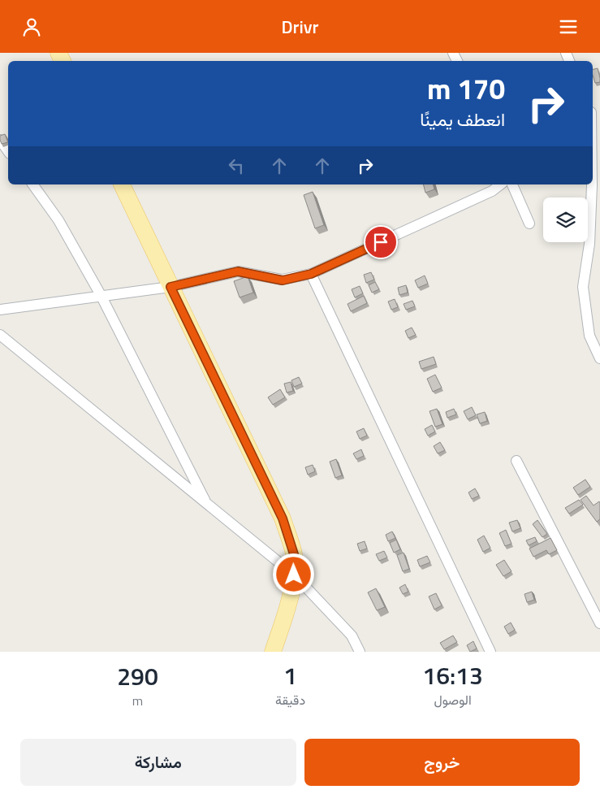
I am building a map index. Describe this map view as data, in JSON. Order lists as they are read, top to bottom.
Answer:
{
  "page": {
    "header": "Drivr",
    "turn": ["170 m", "انعطف يمينًا"],
    "eta": [
      "16:13",
      "الوصول",
      "1",
      "دقيقة",
      "290",
      "m"
    ],
    "buttons": ["خروج", "مشاركة"]
  }
}
